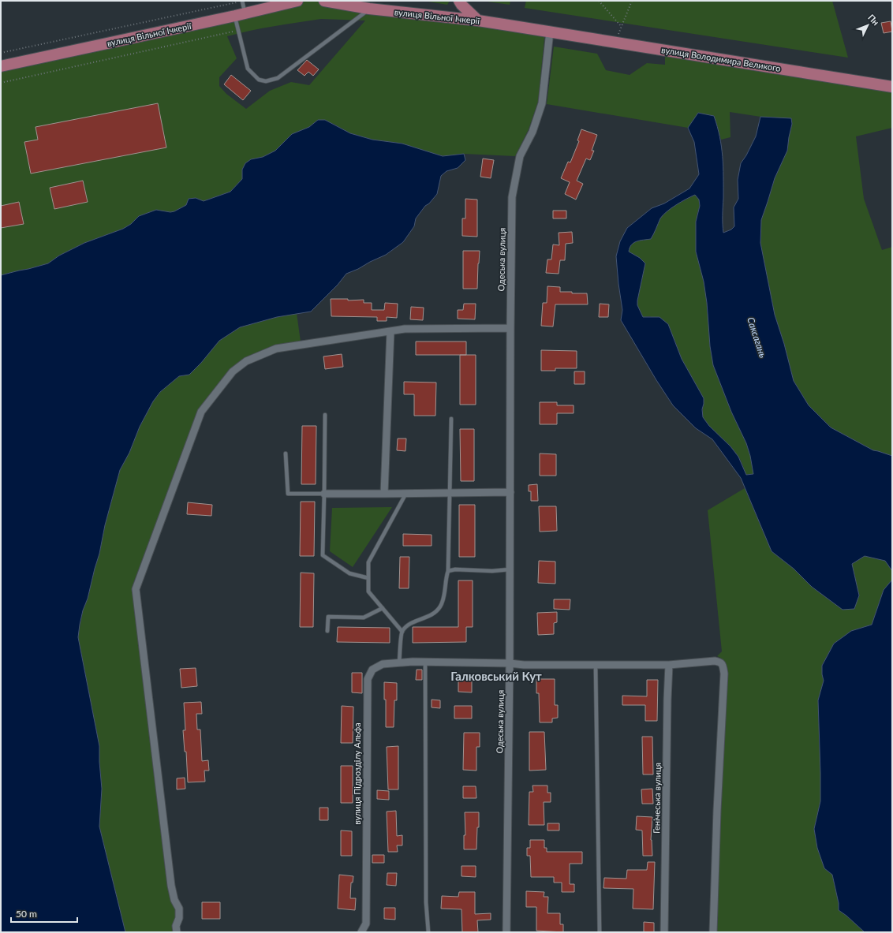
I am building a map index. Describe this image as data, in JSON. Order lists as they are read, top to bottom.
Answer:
{
  "streets": {
    "main road": ["вулиця Вільної Ічкерії", "вулиця Володимира Великого"],
    "street": ["Одеська вулиця", "вулиця Підрозділу Альфа", "Генічеська вулиця"]
  },
  "crossings": [
    ["вулиця Вільної Ічкерії", "вулиця Володимира Великого"],
    ["вулиця Вільної Ічкерії", "Одеська вулиця"],
    ["вулиця Володимира Великого", "Одеська вулиця"],
    ["Одеська вулиця", "вулиця Підрозділу Альфа"],
    ["вулиця Підрозділу Альфа", "Генічеська вулиця"]
  ],
  "districts": ["Галковський Кут"],
  "water": ["Саксагань"],
  "scale_bar": "50 m",
  "north": "top right"
}
